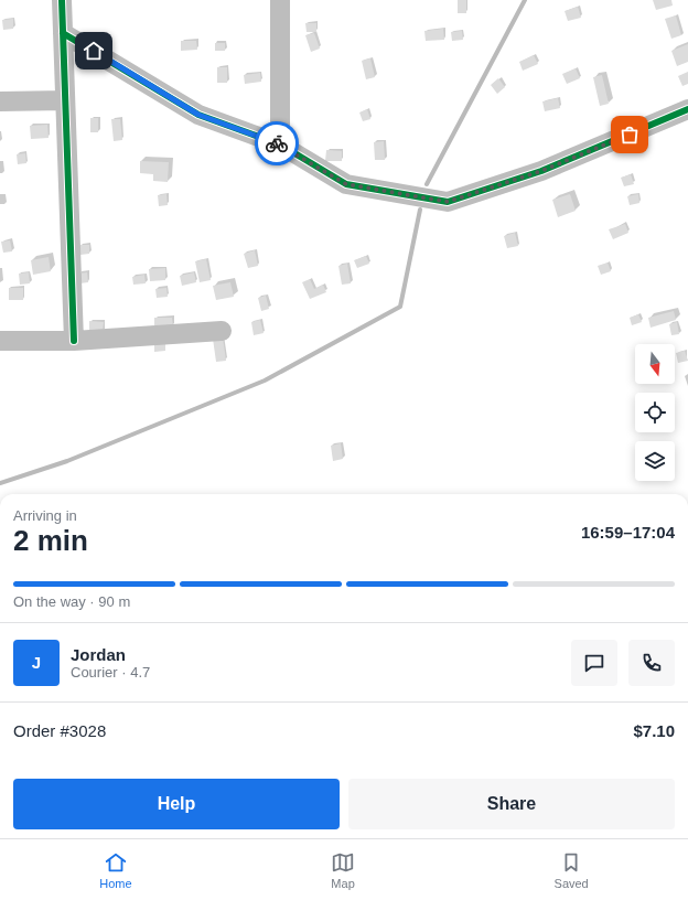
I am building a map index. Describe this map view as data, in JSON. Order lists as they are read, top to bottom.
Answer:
{
  "north": "bottom",
  "page": {
    "heading": ["2 min", "Arriving in", "16:59–17:04"],
    "panel": [
      "Jordan",
      "Courier · 4.7",
      "Order #3028",
      "$7.10"
    ],
    "bar": "On the way · 90 m",
    "round": "J",
    "buttons": ["Help", "Share"],
    "tabs": ["Home", "Map", "Saved"]
  }
}
